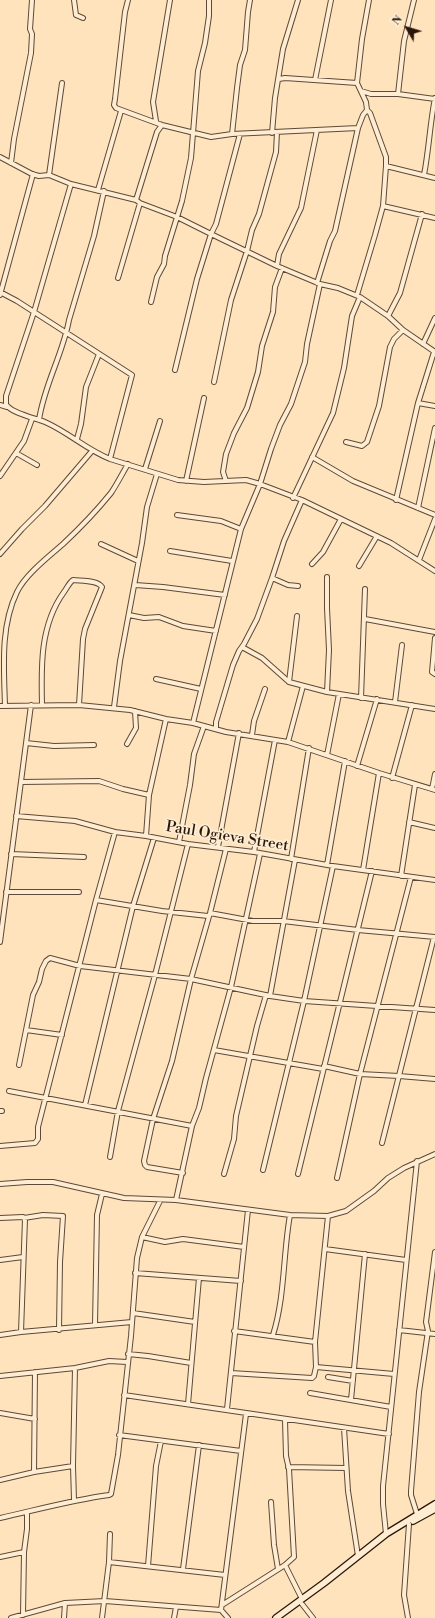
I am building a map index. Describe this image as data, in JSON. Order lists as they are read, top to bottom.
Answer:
{
  "streets": {
    "street": ["Paul Ogieva Street"]
  },
  "north": "top left"
}
